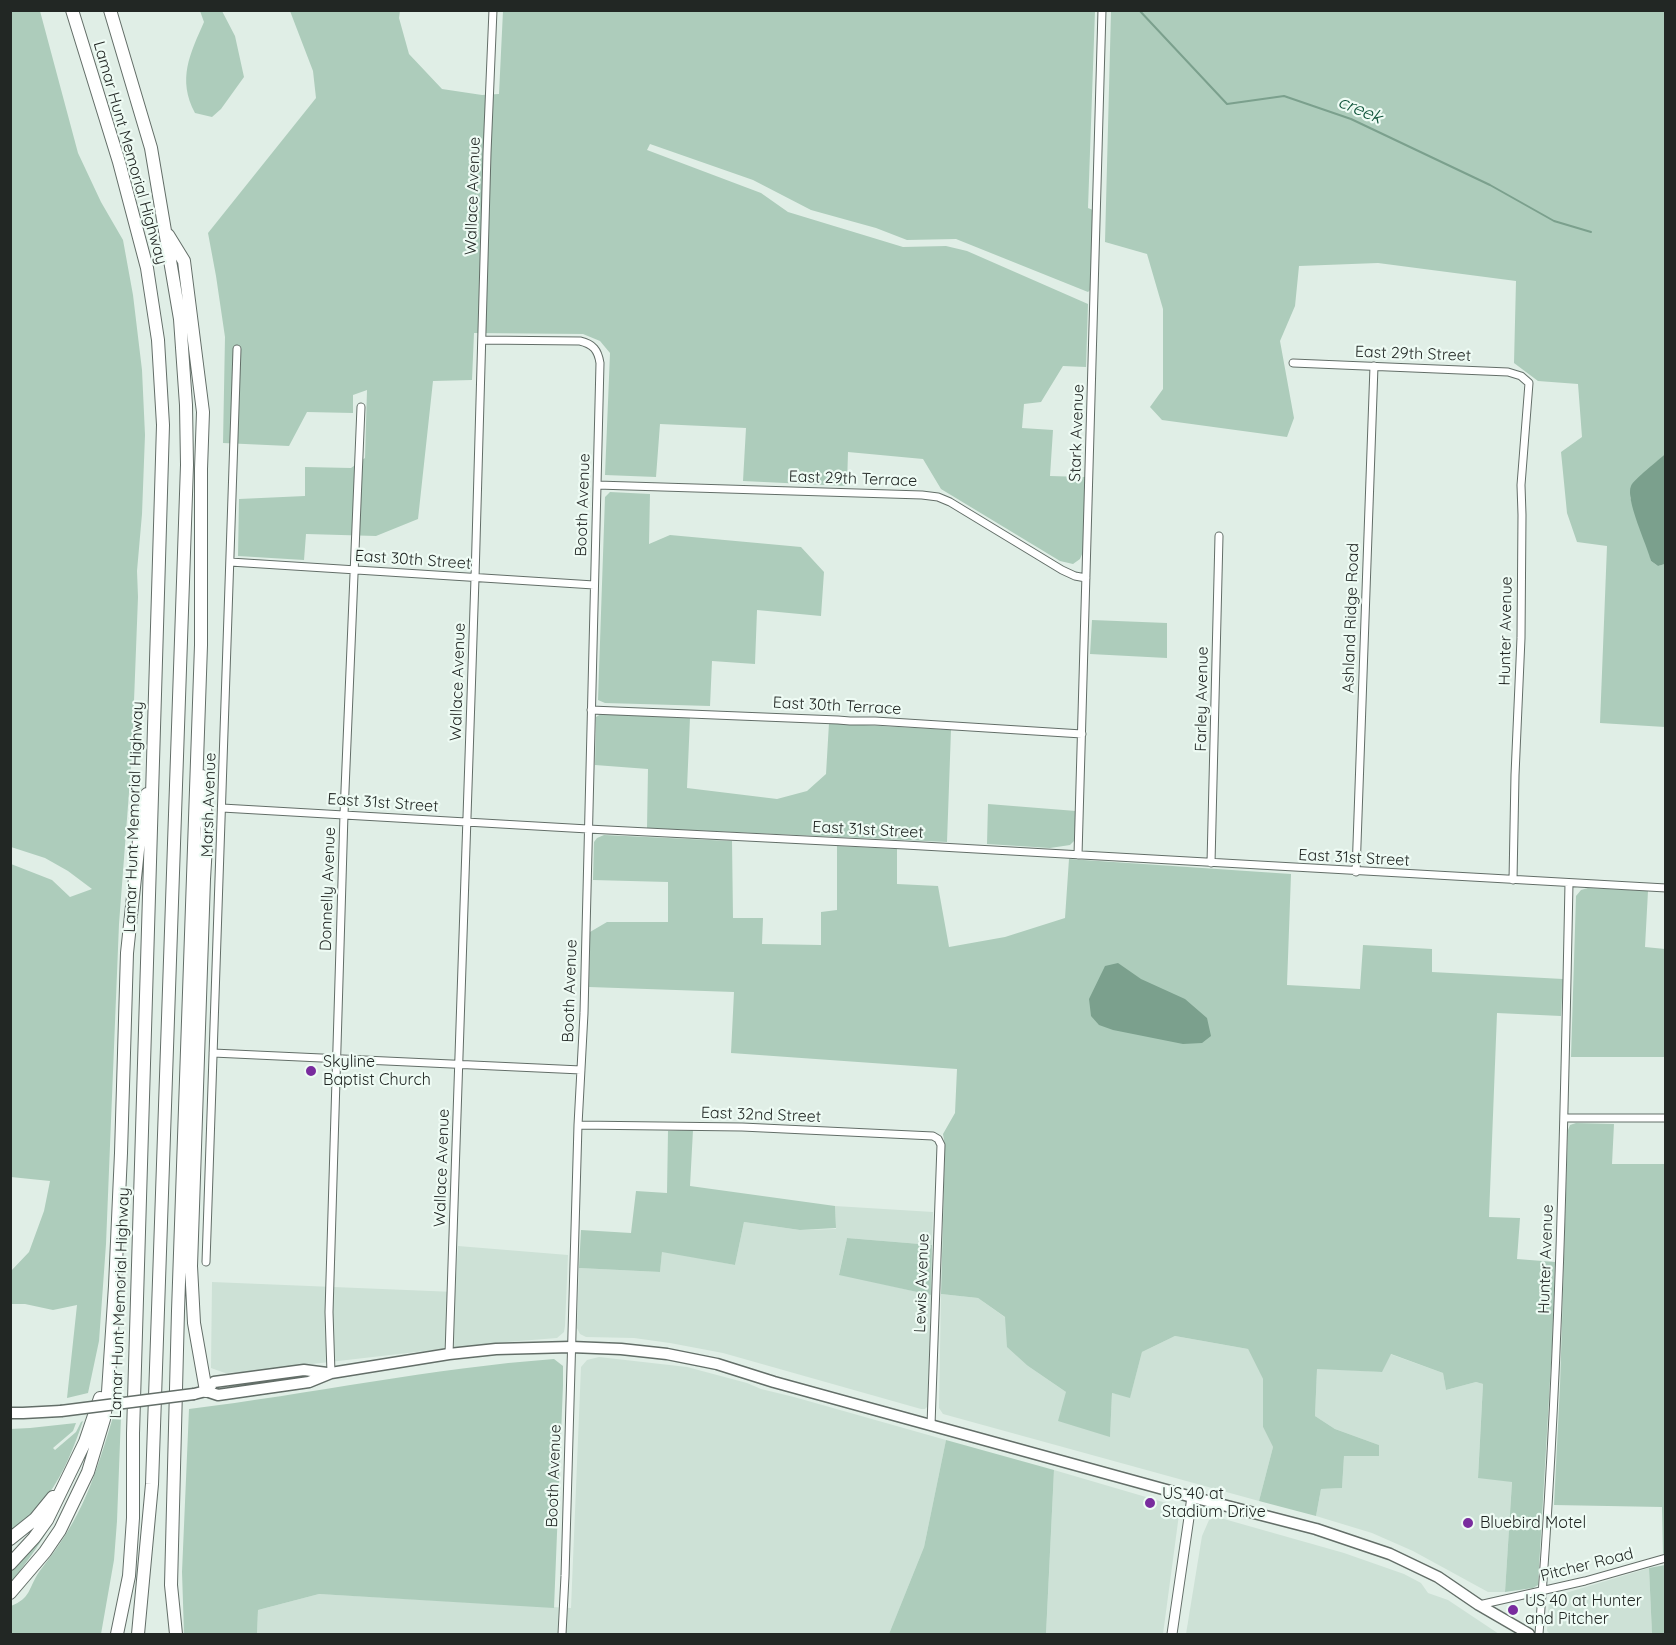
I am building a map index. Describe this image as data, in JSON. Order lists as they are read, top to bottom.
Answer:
{
  "streets": {
    "highway": ["Lamar Hunt Memorial Highway"],
    "street": [
      "Wallace Avenue",
      "East 29th Street",
      "Stark Avenue",
      "East 29th Terrace",
      "Booth Avenue",
      "East 30th Street",
      "Ashland Ridge Road",
      "Hunter Avenue",
      "Farley Avenue",
      "East 30th Terrace",
      "East 31st Street",
      "Marsh Avenue",
      "Donnelly Avenue",
      "East 32nd Street",
      "Lewis Avenue",
      "Pitcher Road"
    ]
  },
  "crossings": [
    ["Wallace Avenue", "Booth Avenue"],
    ["Wallace Avenue", "East 30th Street"],
    ["Wallace Avenue", "East 31st Street"],
    ["East 29th Street", "Ashland Ridge Road"],
    ["East 29th Street", "Hunter Avenue"],
    ["Stark Avenue", "East 29th Terrace"],
    ["Stark Avenue", "East 30th Terrace"],
    ["Stark Avenue", "East 31st Street"],
    ["East 29th Terrace", "Booth Avenue"],
    ["Booth Avenue", "East 30th Street"],
    ["Booth Avenue", "East 30th Terrace"],
    ["Booth Avenue", "East 31st Street"],
    ["Booth Avenue", "East 32nd Street"],
    ["East 30th Street", "Marsh Avenue"],
    ["East 30th Street", "Donnelly Avenue"],
    ["Ashland Ridge Road", "East 31st Street"],
    ["Hunter Avenue", "East 31st Street"],
    ["Hunter Avenue", "Pitcher Road"],
    ["Farley Avenue", "East 31st Street"],
    ["East 31st Street", "Marsh Avenue"],
    ["East 31st Street", "Donnelly Avenue"],
    ["East 32nd Street", "Lewis Avenue"]
  ],
  "water": ["creek"],
  "places": [
    "Skyline Baptist Church",
    "US 40 at Stadium Drive",
    "Bluebird Motel",
    "US 40 at Hunter and Pitcher"
  ]
}
